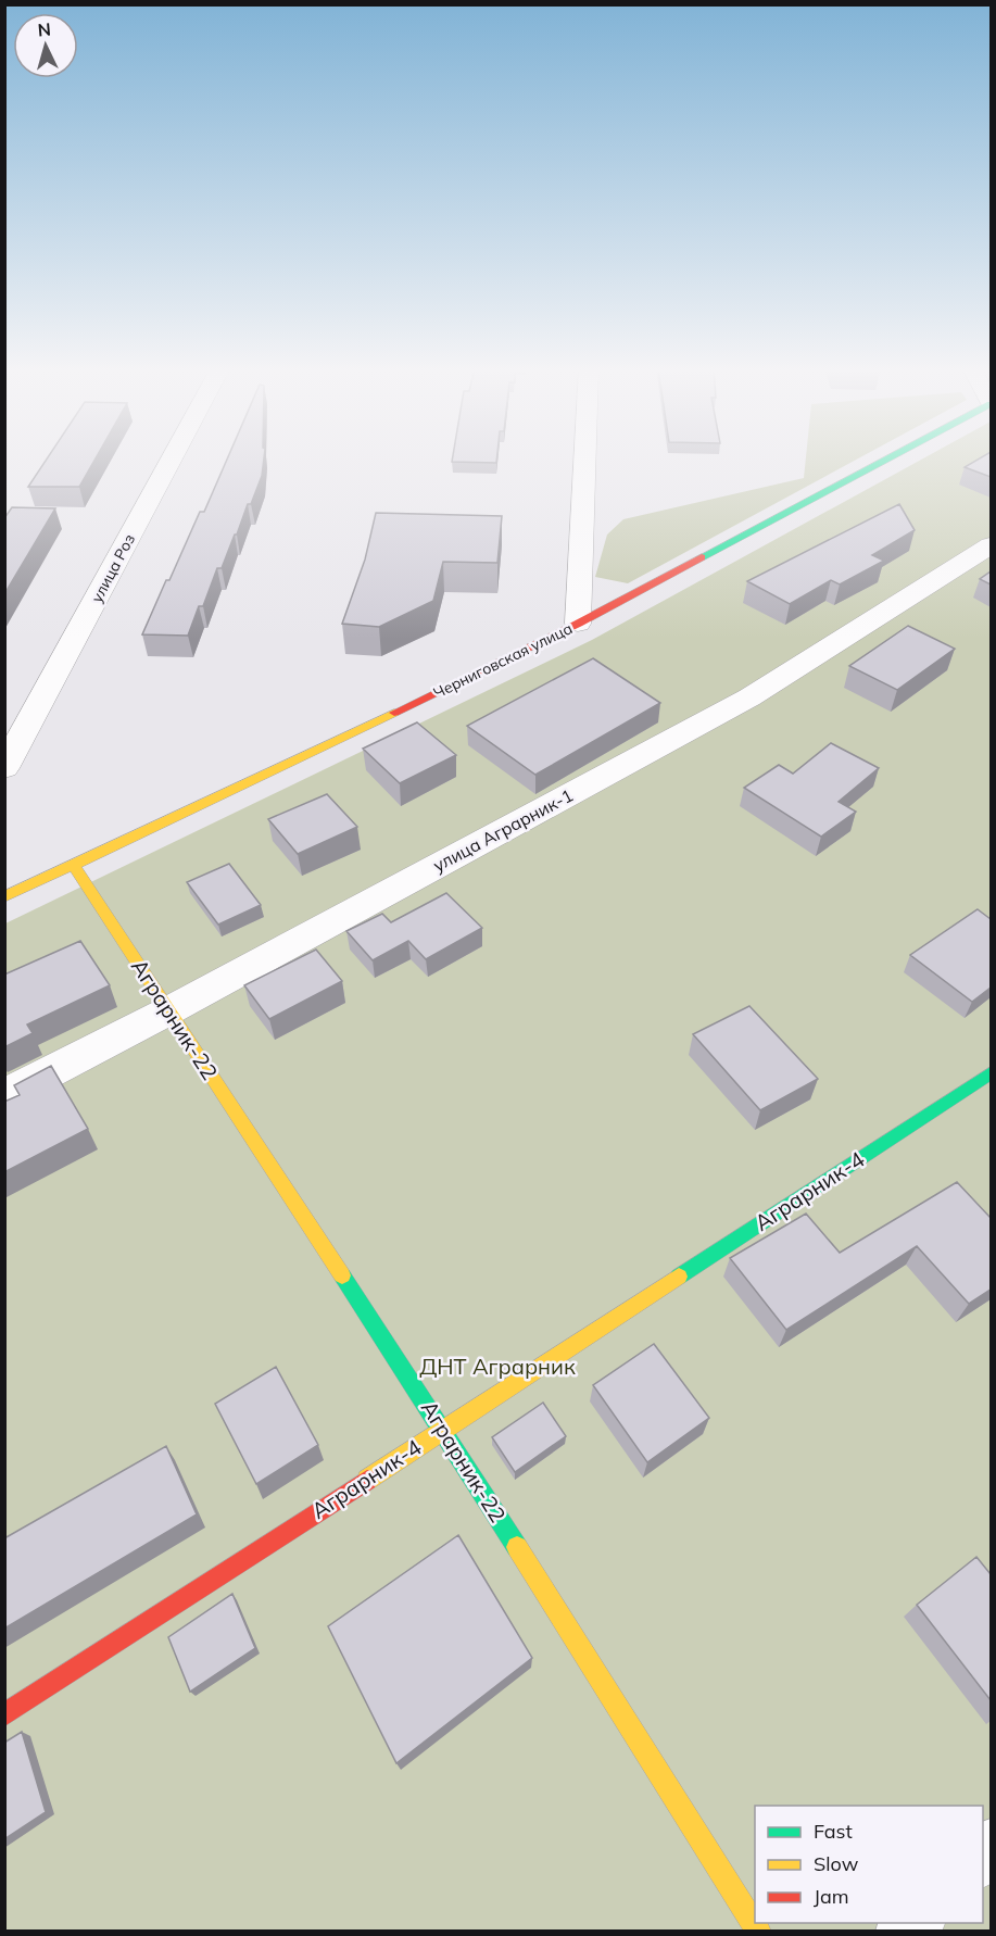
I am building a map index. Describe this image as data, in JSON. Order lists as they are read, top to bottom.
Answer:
{
  "streets": {
    "street": [
      "улица Роз",
      "Черниговская улица",
      "улица Аграрник-1",
      "Аграрник-22",
      "Аграрник-4"
    ]
  },
  "crossings": [
    ["Черниговская улица", "Аграрник-22"],
    ["улица Аграрник-1", "Аграрник-22"],
    ["Аграрник-22", "Аграрник-4"]
  ],
  "parks": ["ДНТ Аграрник"],
  "legend": ["Fast", "Slow", "Jam"],
  "north": "top"
}
